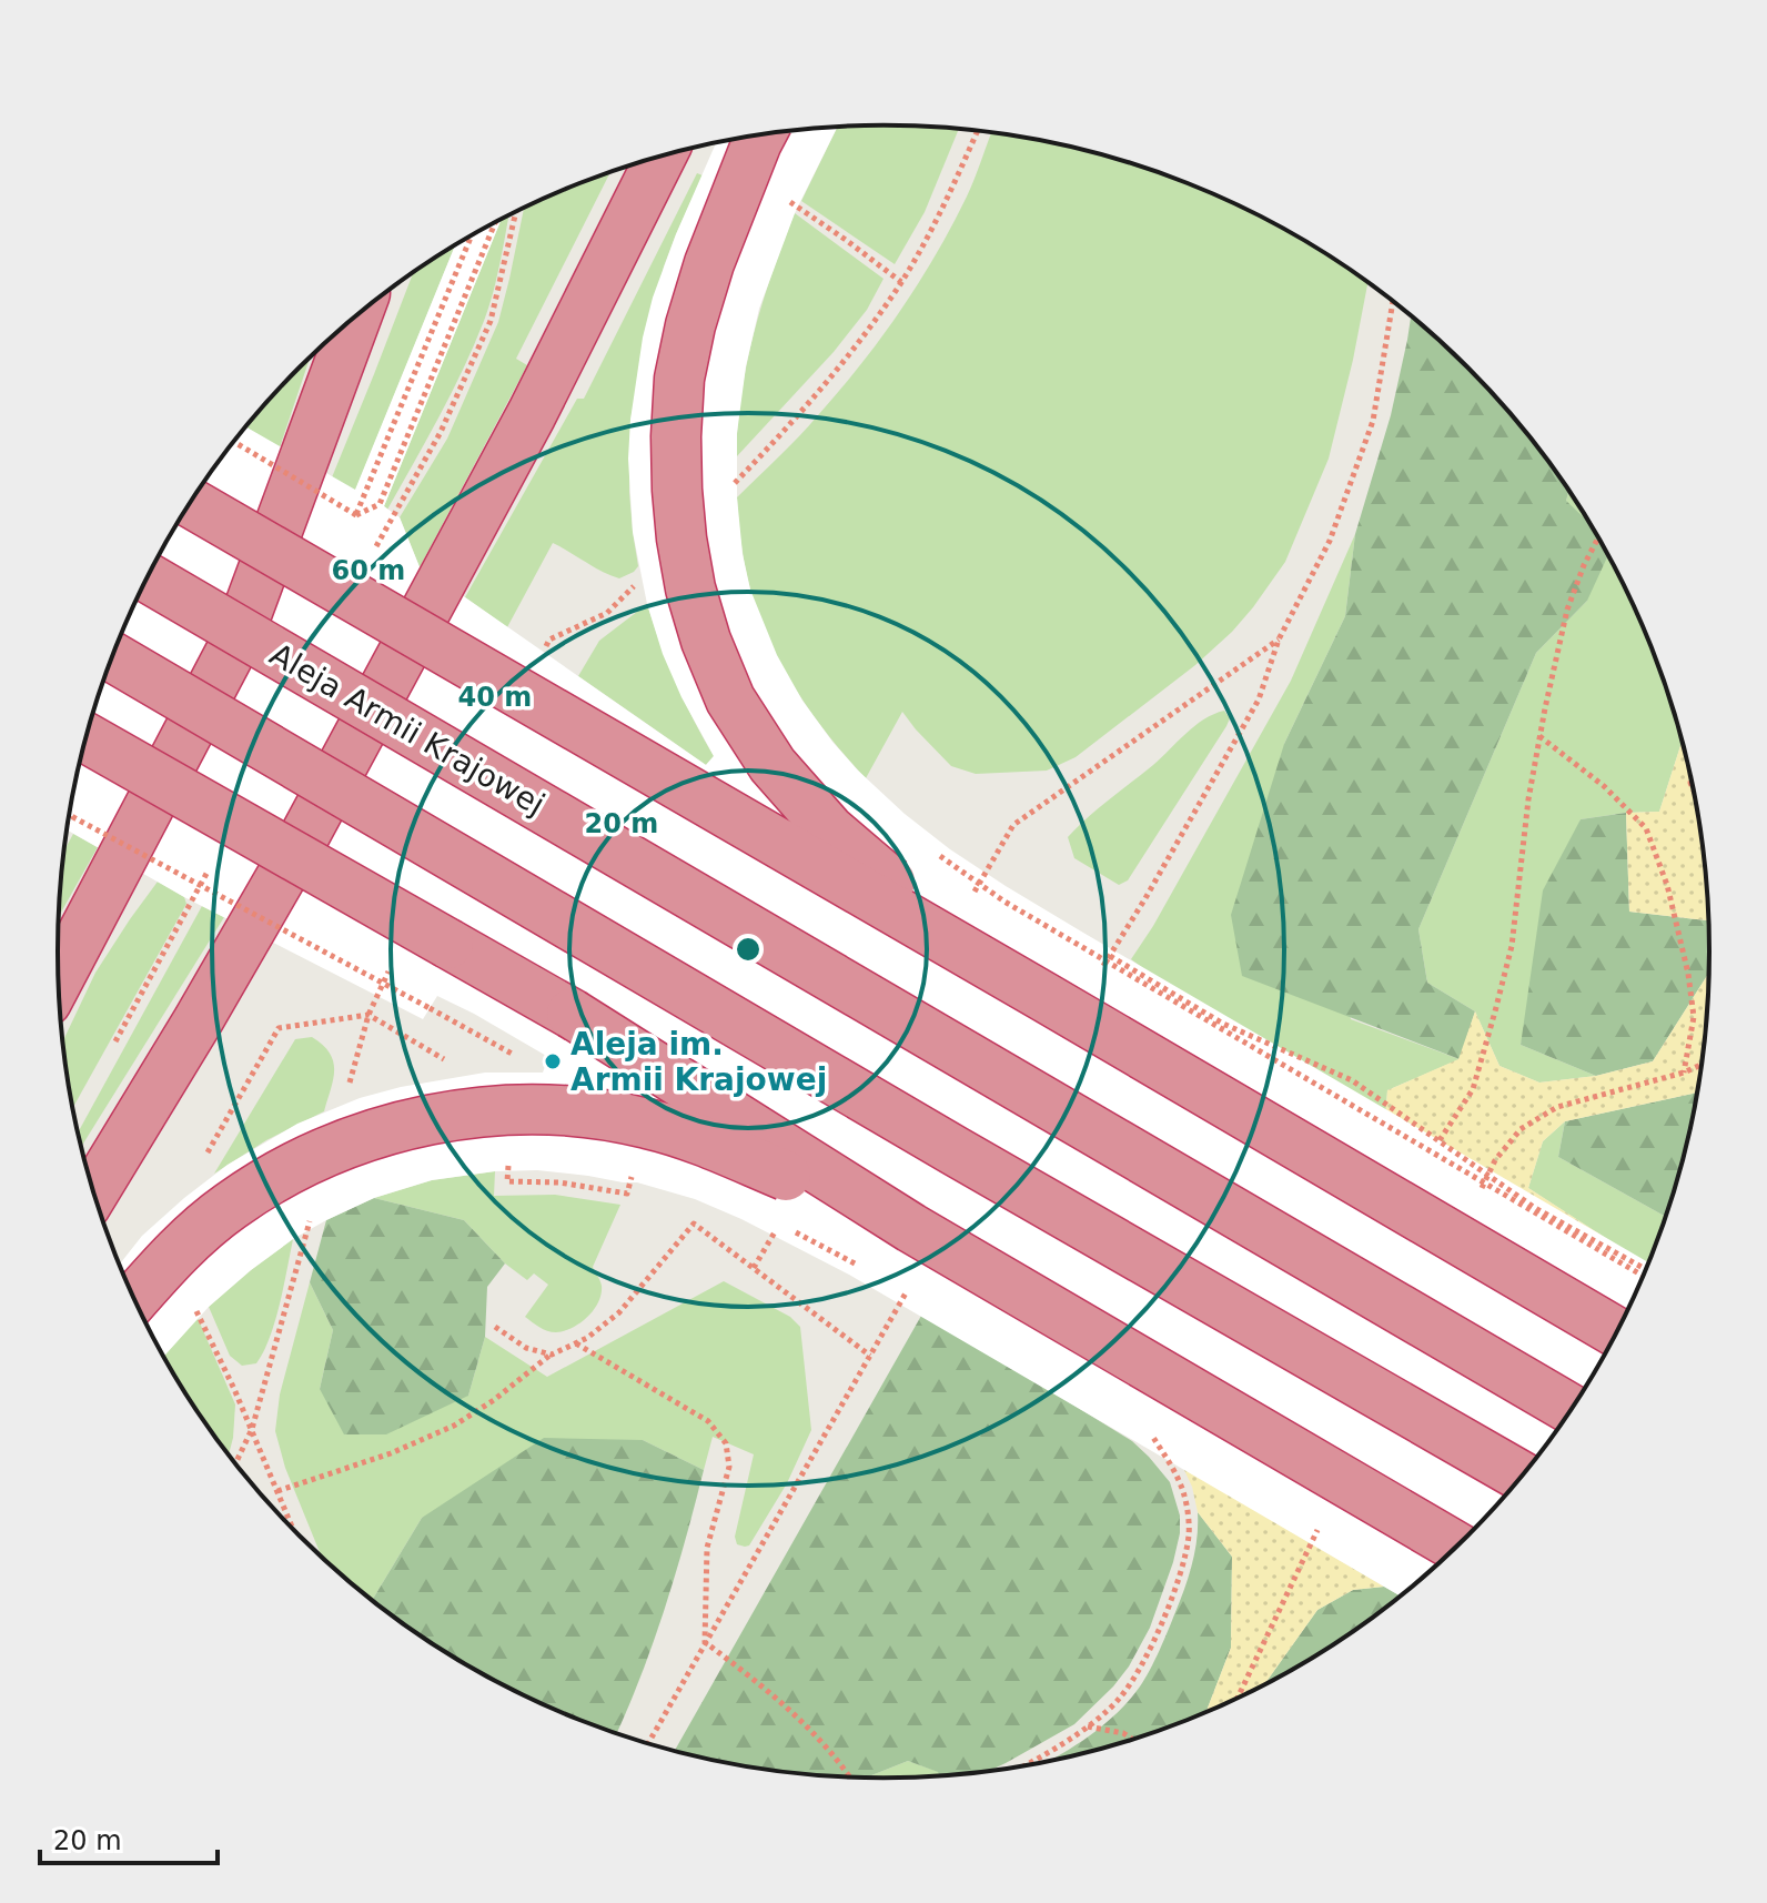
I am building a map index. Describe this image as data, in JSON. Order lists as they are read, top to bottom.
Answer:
{
  "streets": {
    "highway": ["Aleja Armii Krajowej"]
  },
  "places": ["Aleja im. Armii Krajowej"],
  "scale_bar": "20 m",
  "rings": ["60 m", "40 m", "20 m"]
}
